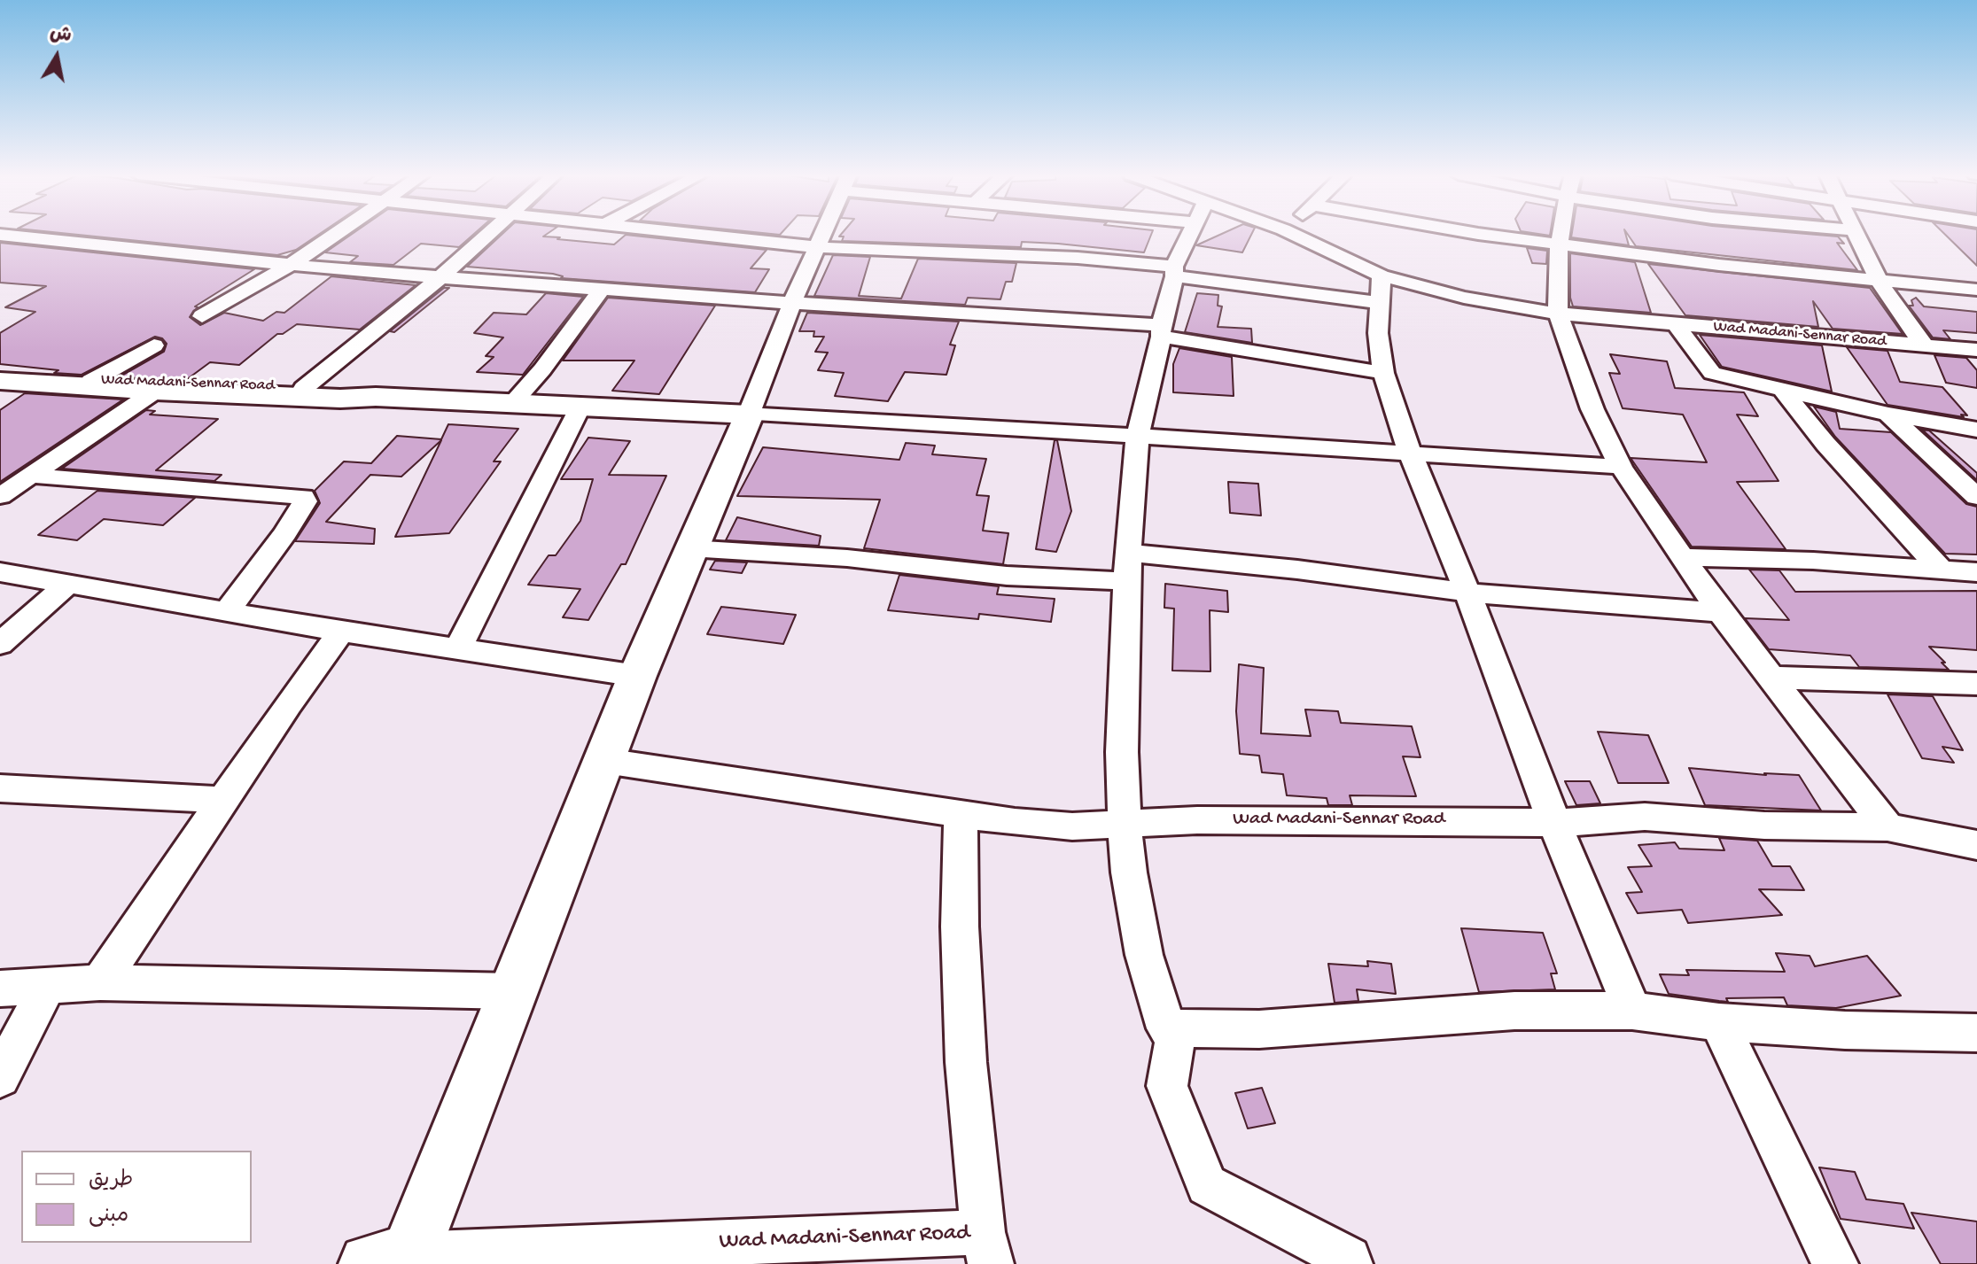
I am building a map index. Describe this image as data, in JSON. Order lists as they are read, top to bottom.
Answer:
{
  "streets": {
    "street": ["Wad Madani-Sennar Road"]
  },
  "legend": ["طريق", "مبنى"],
  "north": "top"
}
